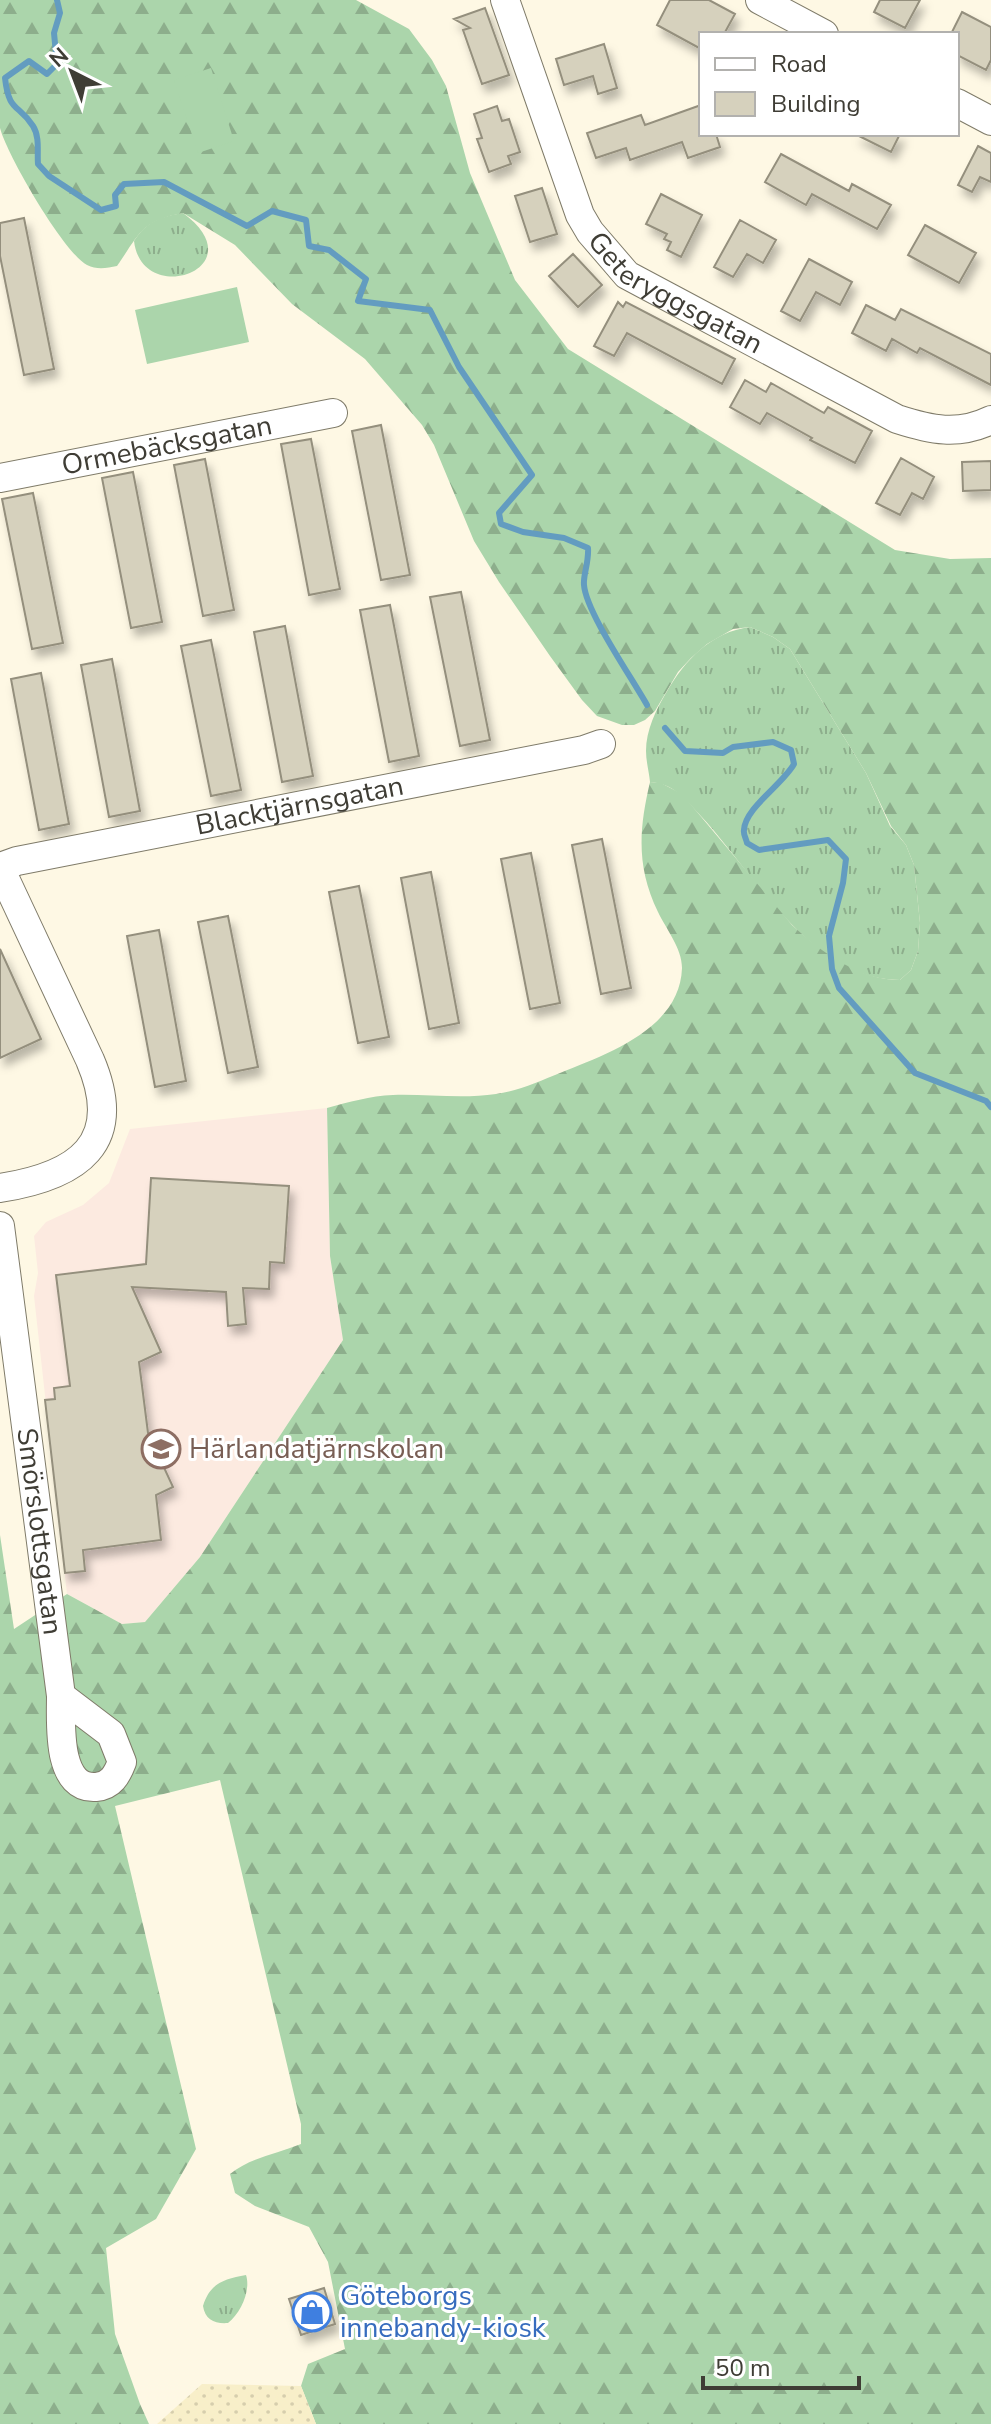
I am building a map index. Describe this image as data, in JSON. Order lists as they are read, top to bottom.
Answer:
{
  "streets": {
    "street": [
      "Geteryggsgatan",
      "Ormebäcksgatan",
      "Blacktjärnsgatan",
      "Smörslottsgatan"
    ]
  },
  "places": {
    "school or university": ["Härlandatjärnskolan"],
    "shop": ["Göteborgs innebandy-kiosk"]
  },
  "legend": ["Road", "Building"],
  "scale_bar": "50 m",
  "north": "top left"
}
